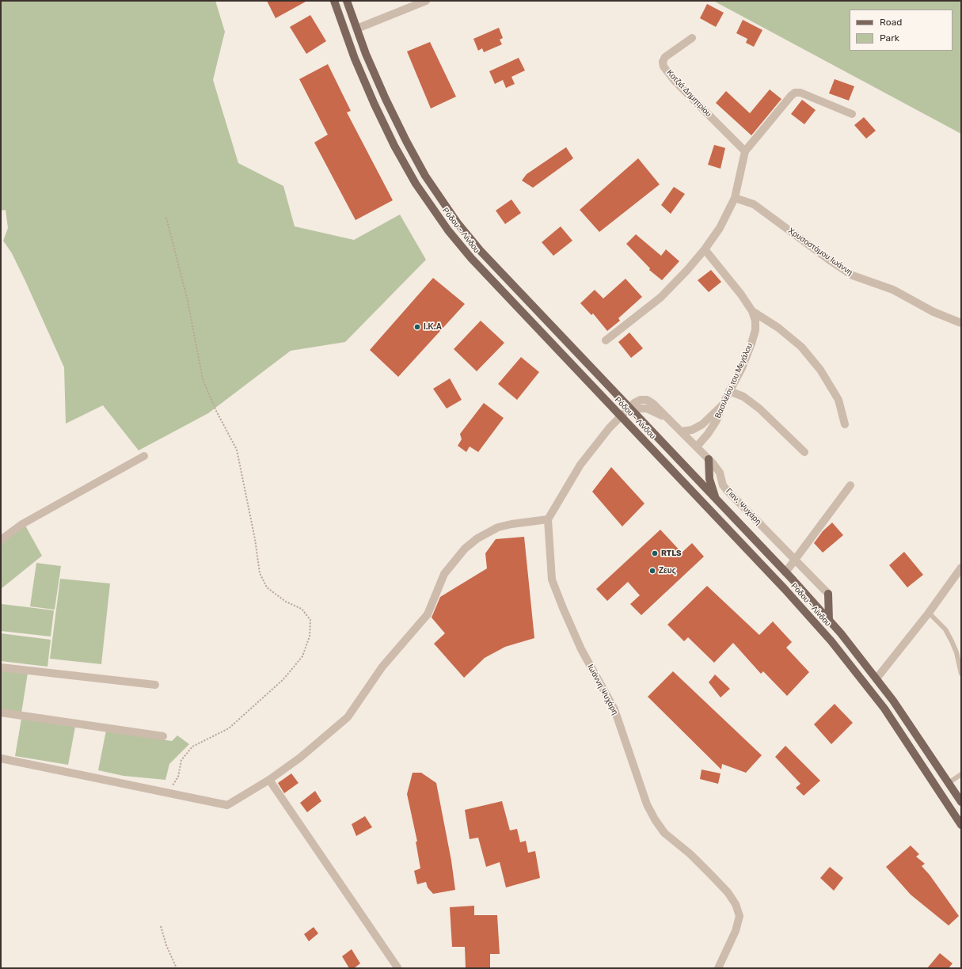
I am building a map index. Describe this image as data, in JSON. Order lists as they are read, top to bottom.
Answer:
{
  "streets": {
    "main road": ["Ρόδου - Λίνδου"],
    "street": [
      "Κοτζιά Δημητρίου",
      "Χρυσοστόμου Ιωάννη",
      "Βασιλείου του Μεγάλου",
      "Γιαν. Ψυχάρη",
      "Ιωάννη Ψυχάρη"
    ]
  },
  "crossings": [
    ["Ρόδου - Λίνδου", "Γιαν. Ψυχάρη"],
    ["Βασιλείου του Μεγάλου", "Γιαν. Ψυχάρη"]
  ],
  "places": ["Ι.Κ.Α", "RTLS", "Ζευς"],
  "legend": ["Road", "Park"]
}
